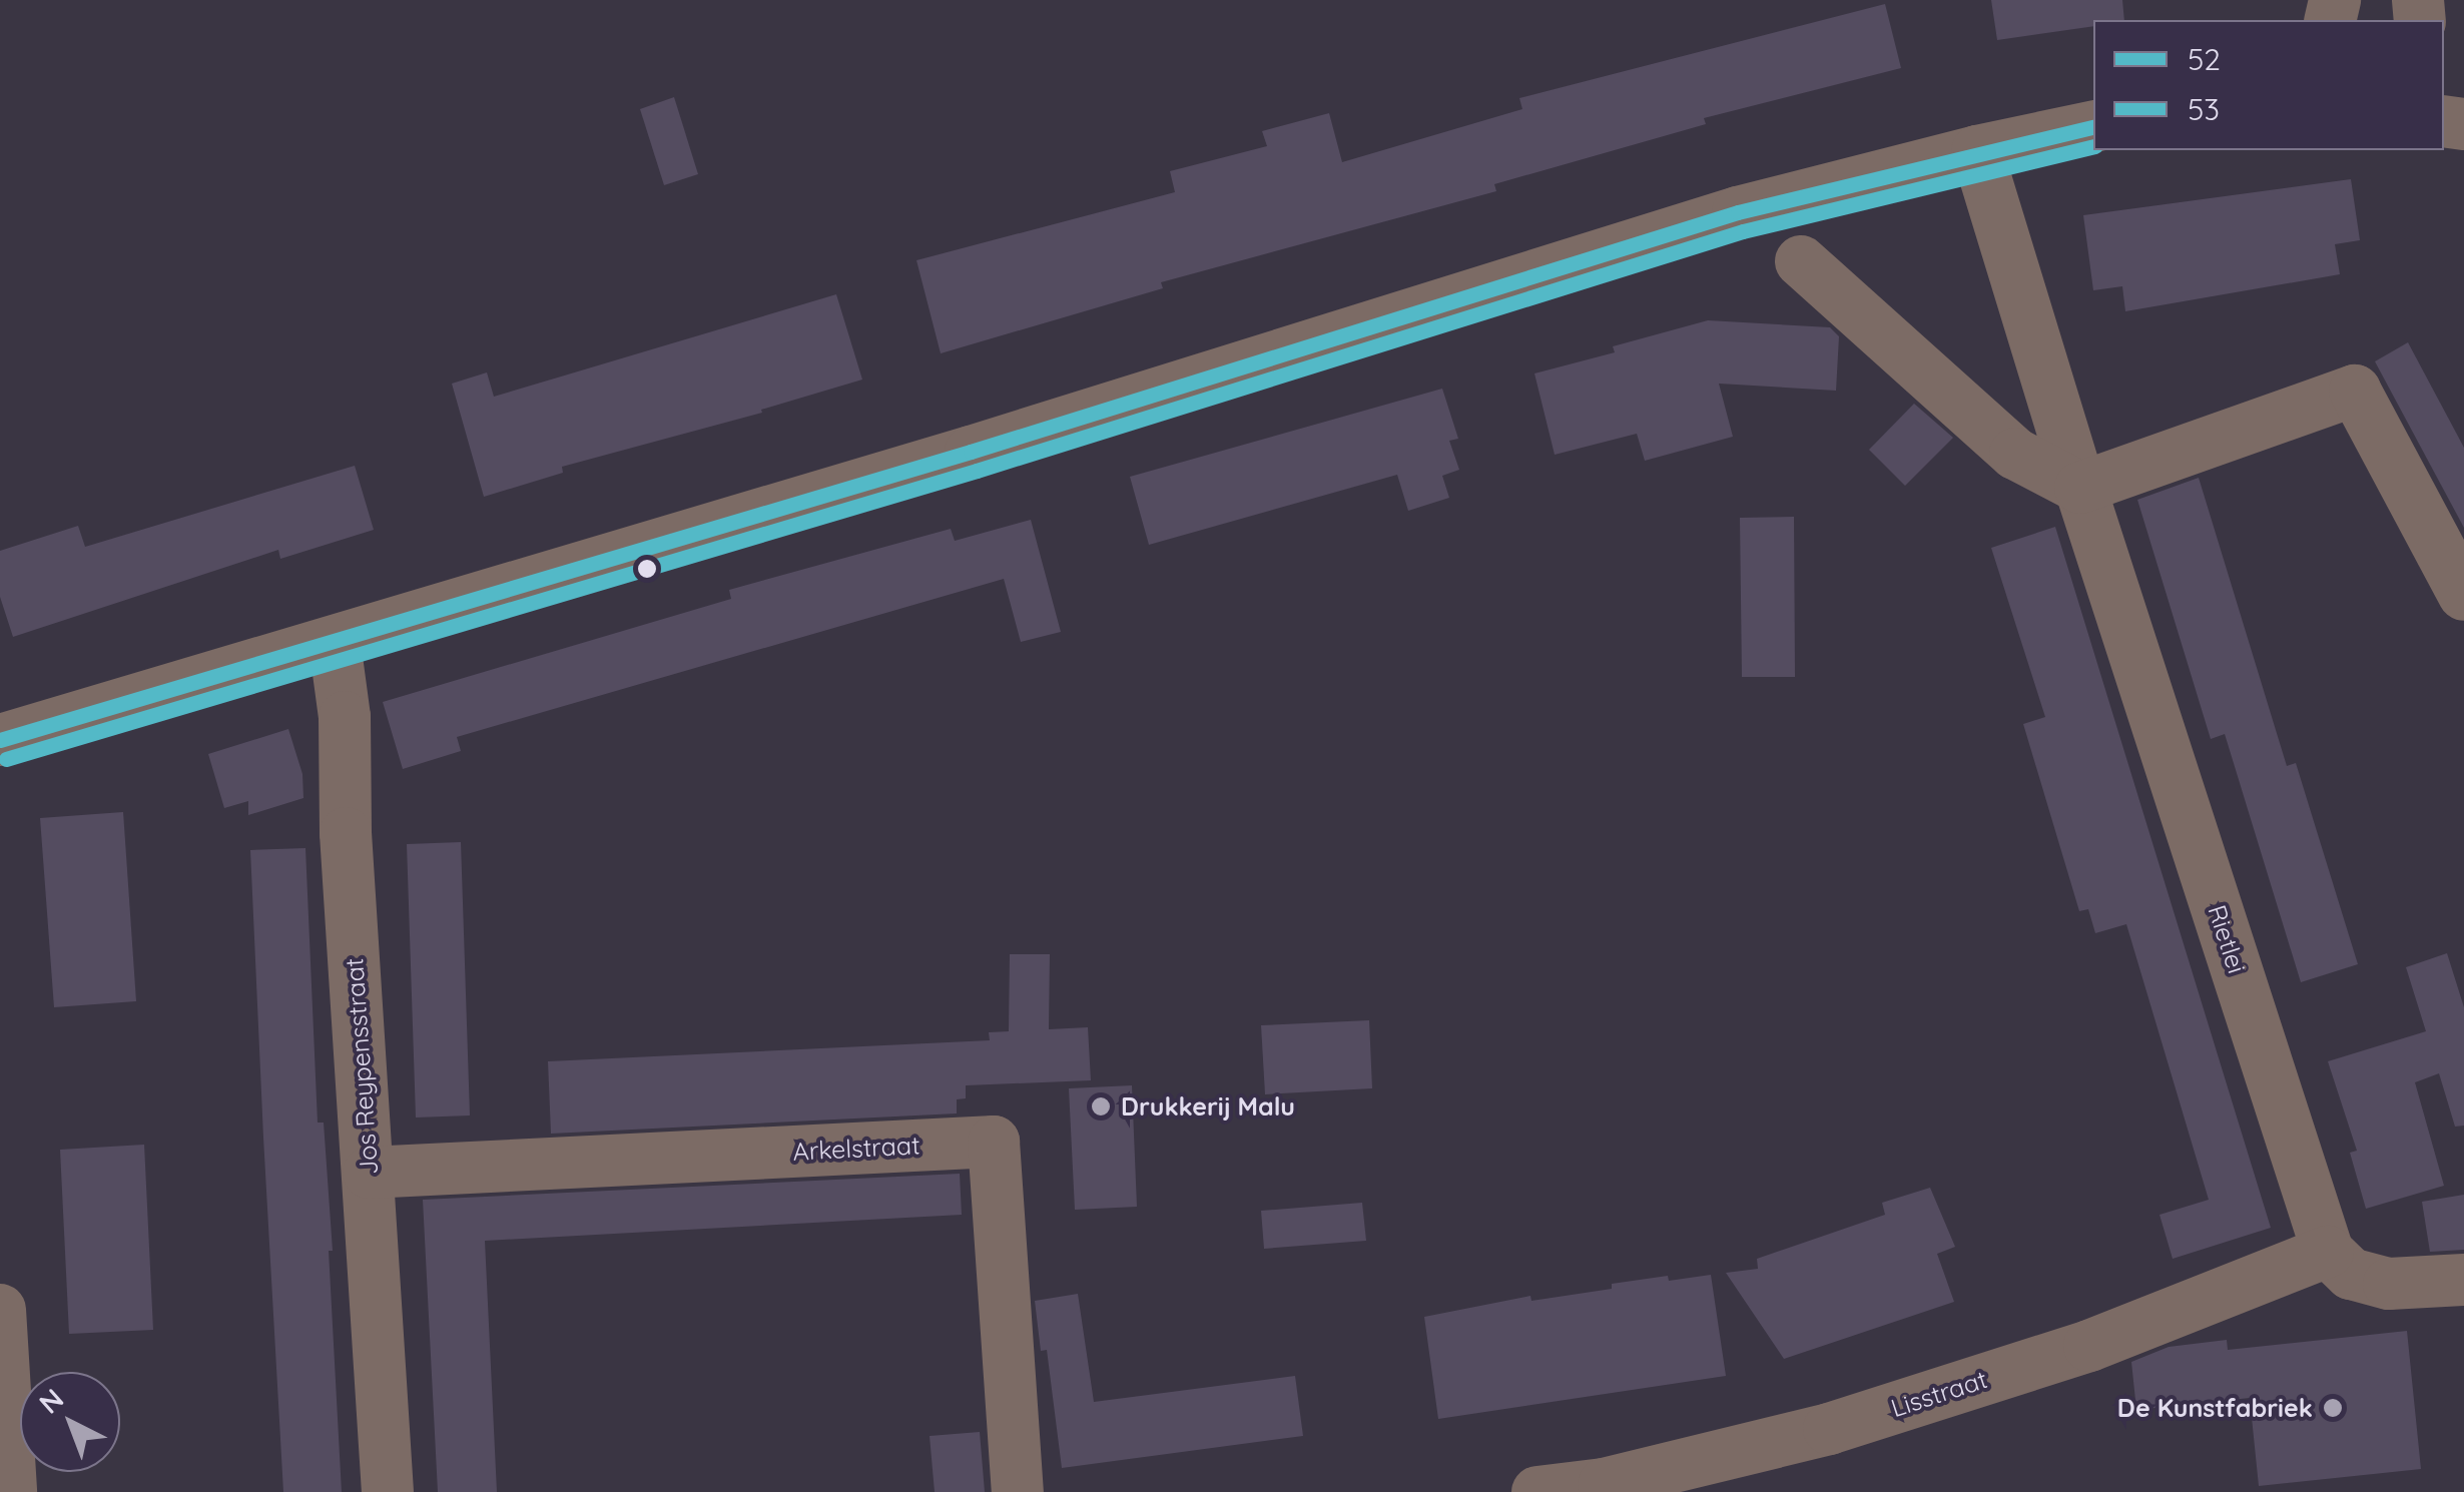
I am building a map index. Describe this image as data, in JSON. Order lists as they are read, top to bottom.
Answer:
{
  "streets": {
    "street": [
      "Rietlei",
      "Jos Reypensstraat",
      "Arkelstraat",
      "Lisstraat"
    ]
  },
  "crossings": [
    ["Rietlei", "Lisstraat"],
    ["Jos Reypensstraat", "Arkelstraat"]
  ],
  "places": ["Drukkerij Malu", "De Kunstfabriek"],
  "lines": ["transit line 52", "transit line 53"],
  "legend": ["52", "53"],
  "north": "top left"
}
